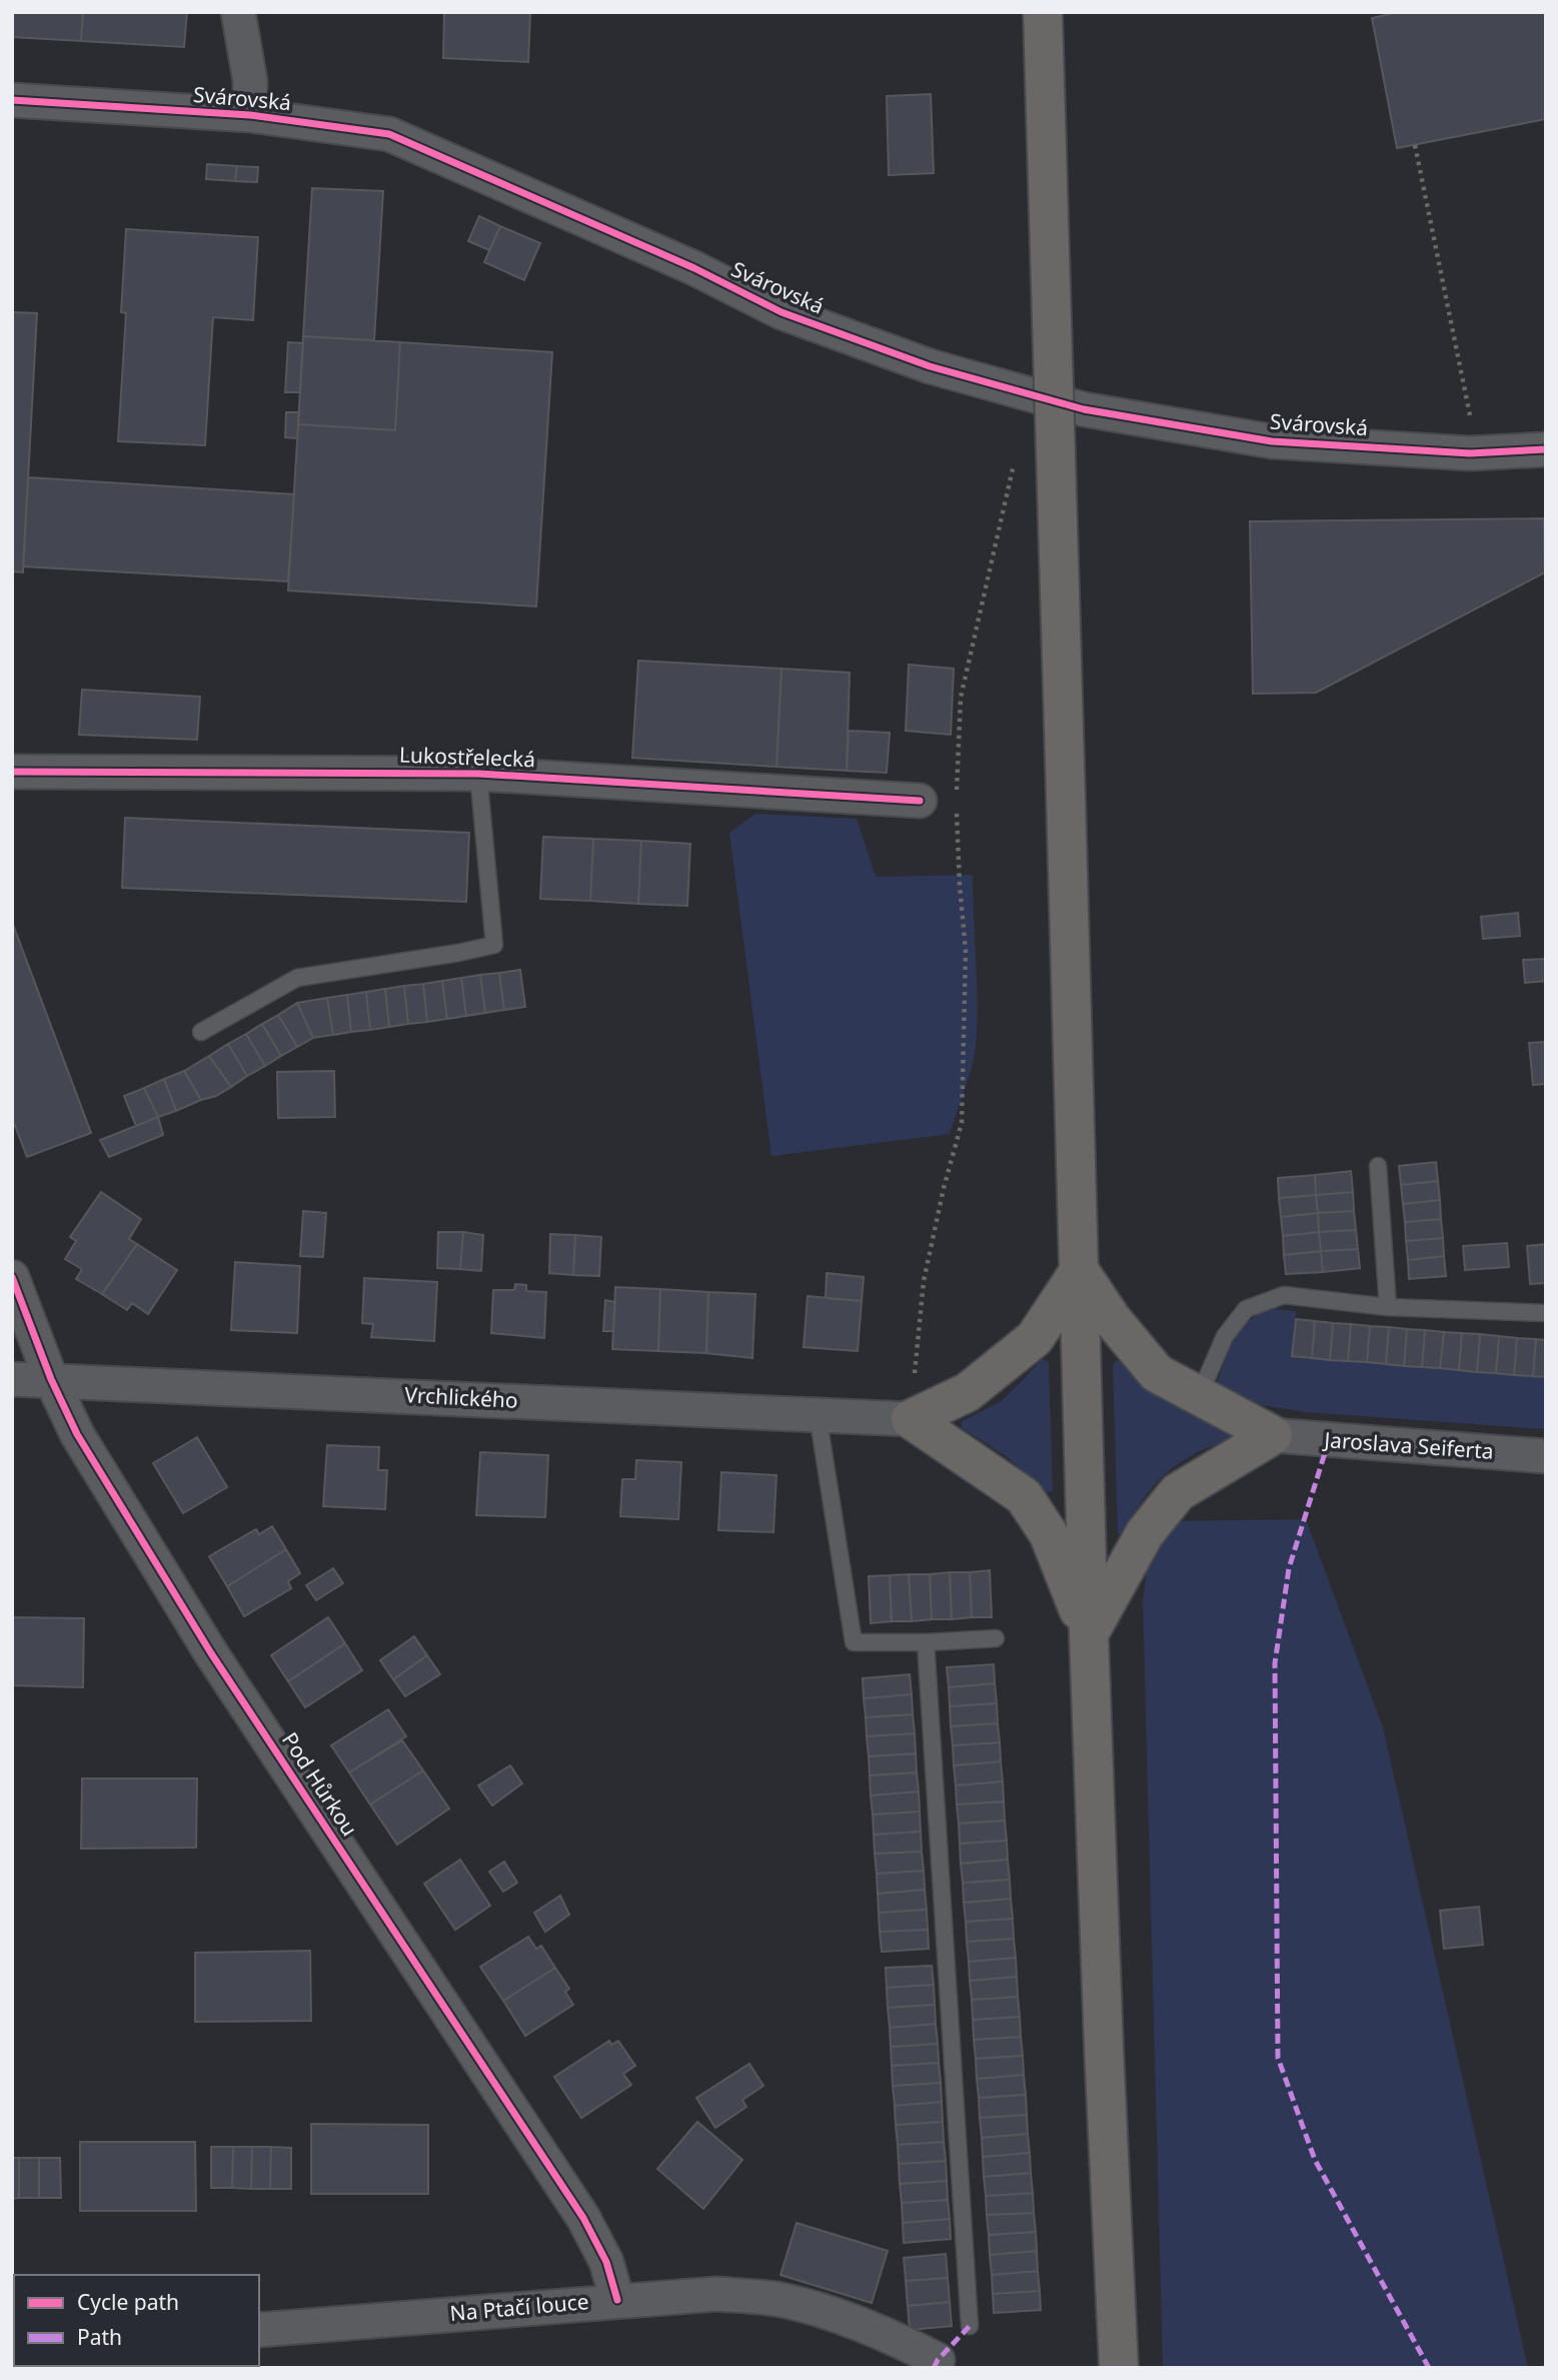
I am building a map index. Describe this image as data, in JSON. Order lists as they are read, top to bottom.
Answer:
{
  "streets": {
    "street": [
      "Svárovská",
      "Lukostřelecká",
      "Vrchlického",
      "Jaroslava Seiferta",
      "Pod Hůrkou",
      "Na Ptačí louce"
    ]
  },
  "crossings": [
    ["Vrchlického", "Pod Hůrkou"],
    ["Pod Hůrkou", "Na Ptačí louce"]
  ],
  "legend": ["Cycle path", "Path"]
}
